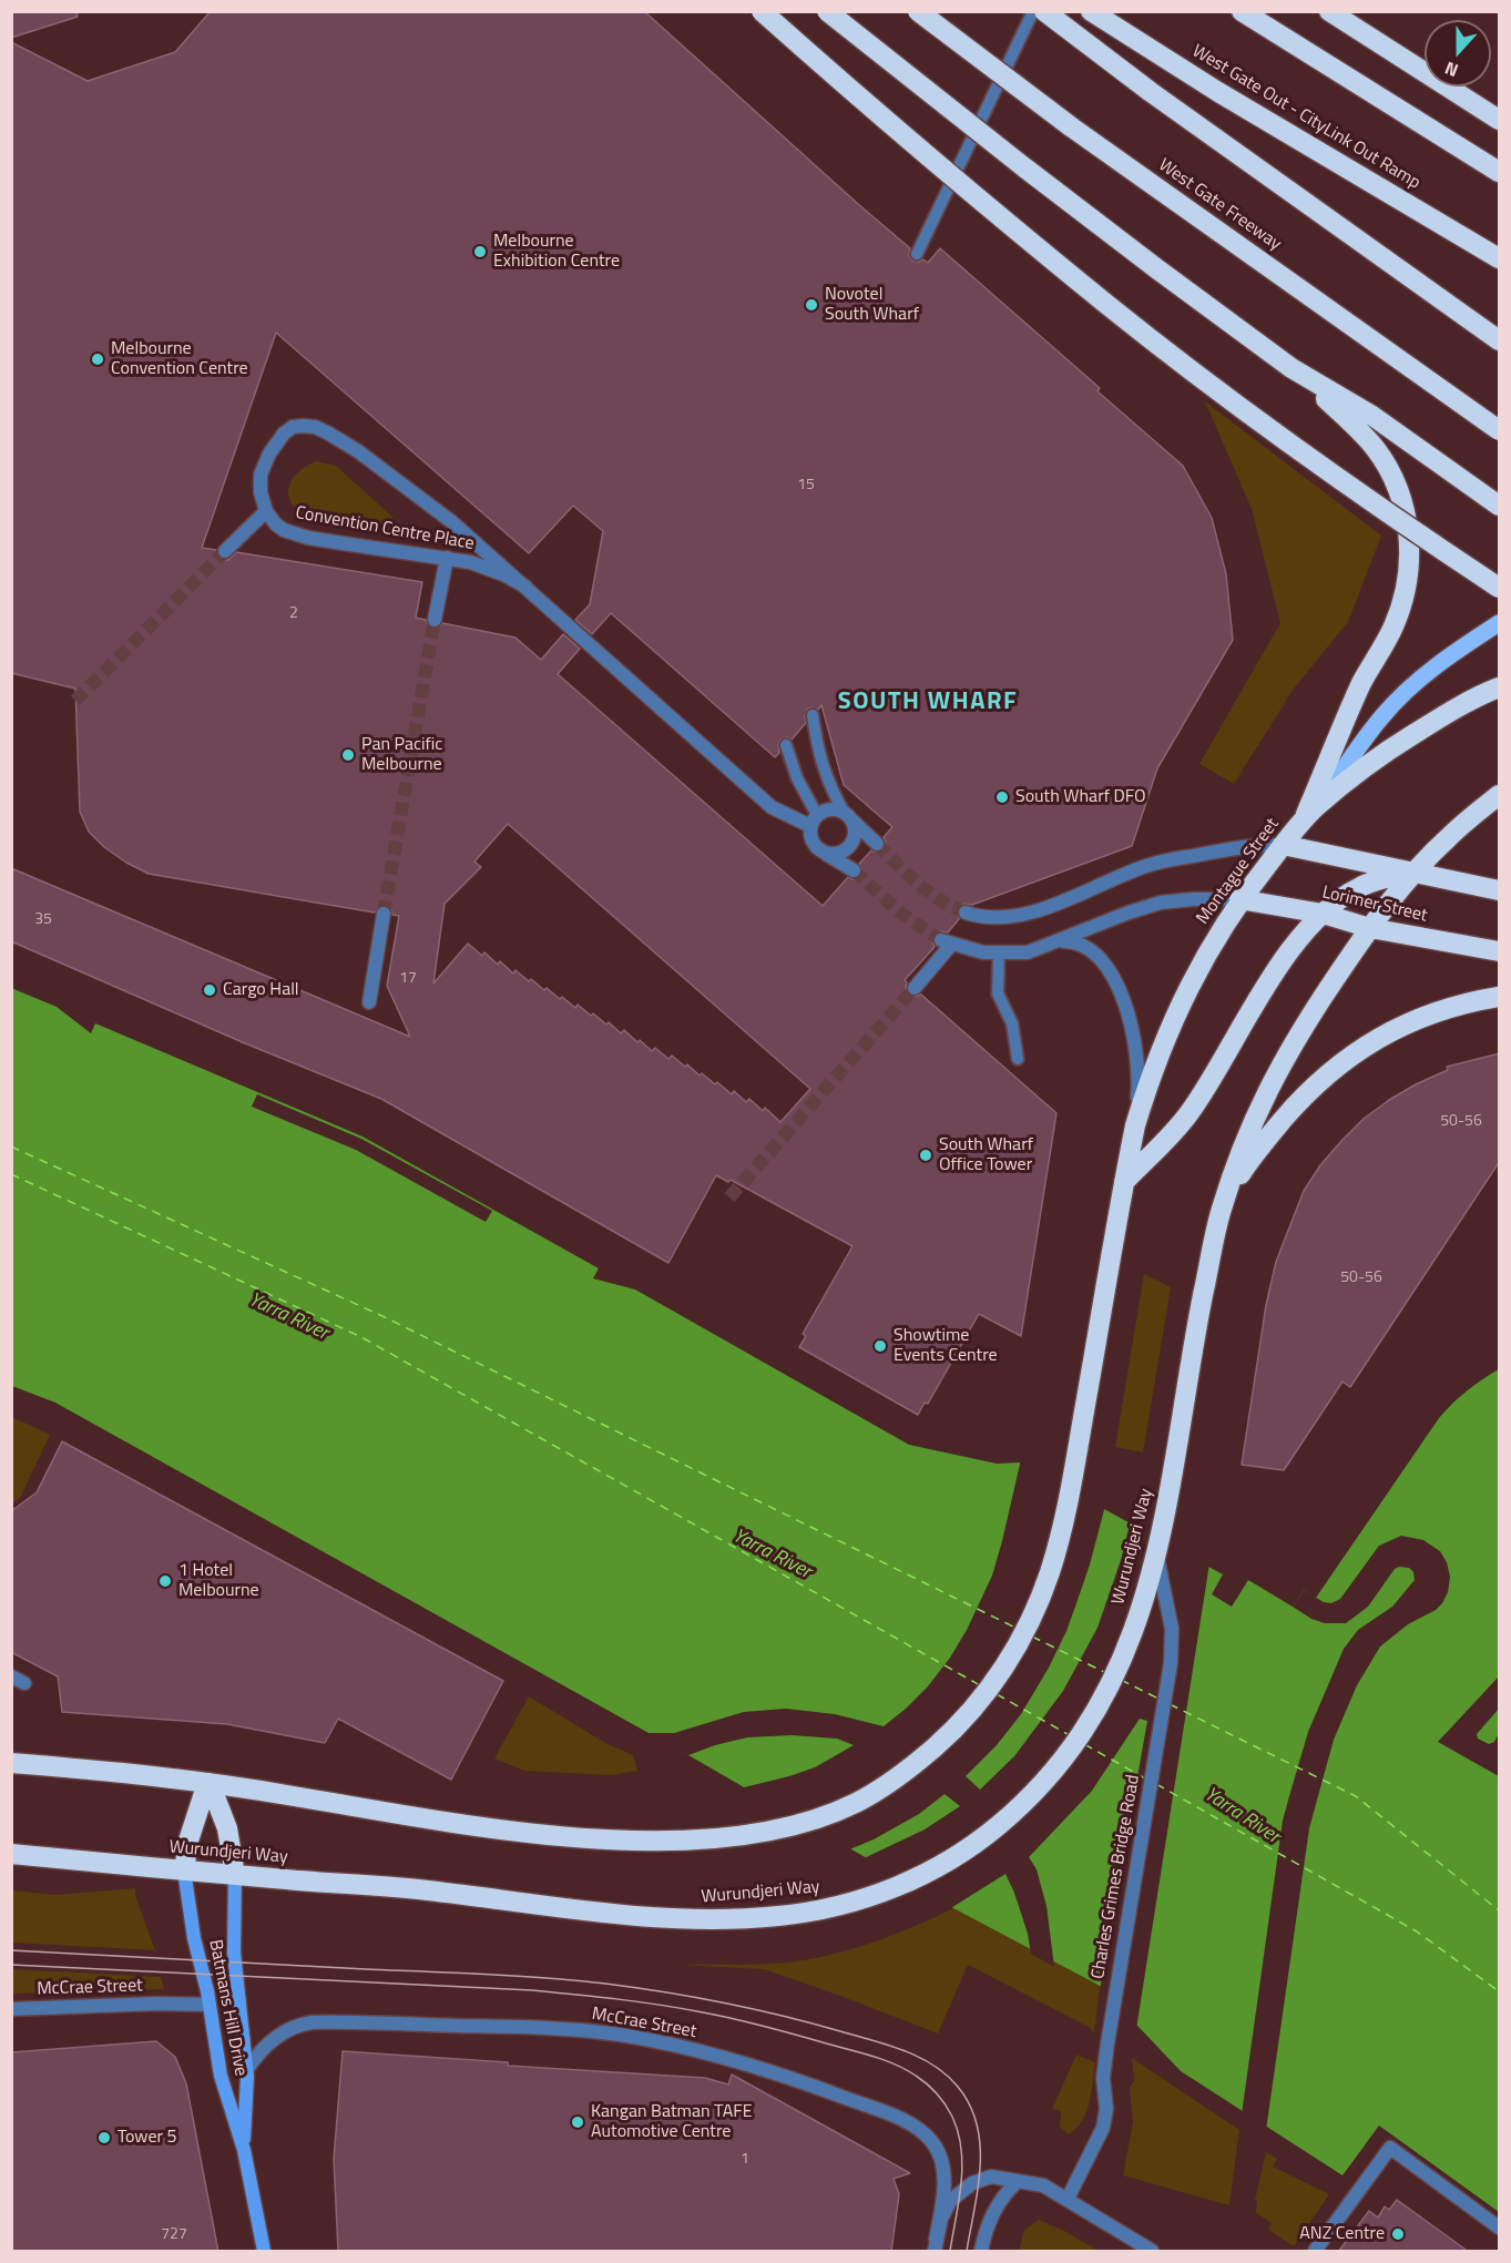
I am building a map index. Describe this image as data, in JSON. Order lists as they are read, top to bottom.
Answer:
{
  "streets": {
    "highway": [
      "West Gate Out - CityLink Out Ramp",
      "West Gate Freeway",
      "Montague Street",
      "Lorimer Street",
      "Wurundjeri Way"
    ],
    "street": [
      "Convention Centre Place",
      "Charles Grimes Bridge Road",
      "McCrae Street",
      "Batmans Hill Drive"
    ]
  },
  "crossings": [
    ["Montague Street", "Lorimer Street"],
    ["Wurundjeri Way", "Charles Grimes Bridge Road"],
    ["Wurundjeri Way", "Batmans Hill Drive"],
    ["McCrae Street", "Batmans Hill Drive"]
  ],
  "districts": ["SOUTH WHARF"],
  "water": ["Yarra River"],
  "places": [
    "Melbourne Exhibition Centre",
    "Novotel South Wharf",
    "Melbourne Convention Centre",
    "Pan Pacific Melbourne",
    "South Wharf DFO",
    "Cargo Hall",
    "South Wharf Office Tower",
    "Showtime Events Centre",
    "1 Hotel Melbourne",
    "Kangan Batman TAFE Automotive Centre",
    "Tower 5",
    "ANZ Centre"
  ],
  "house_numbers": [
    "15",
    "2",
    "35",
    "17",
    "50-56",
    "50-56",
    "1",
    "727"
  ],
  "north": "bottom"
}
